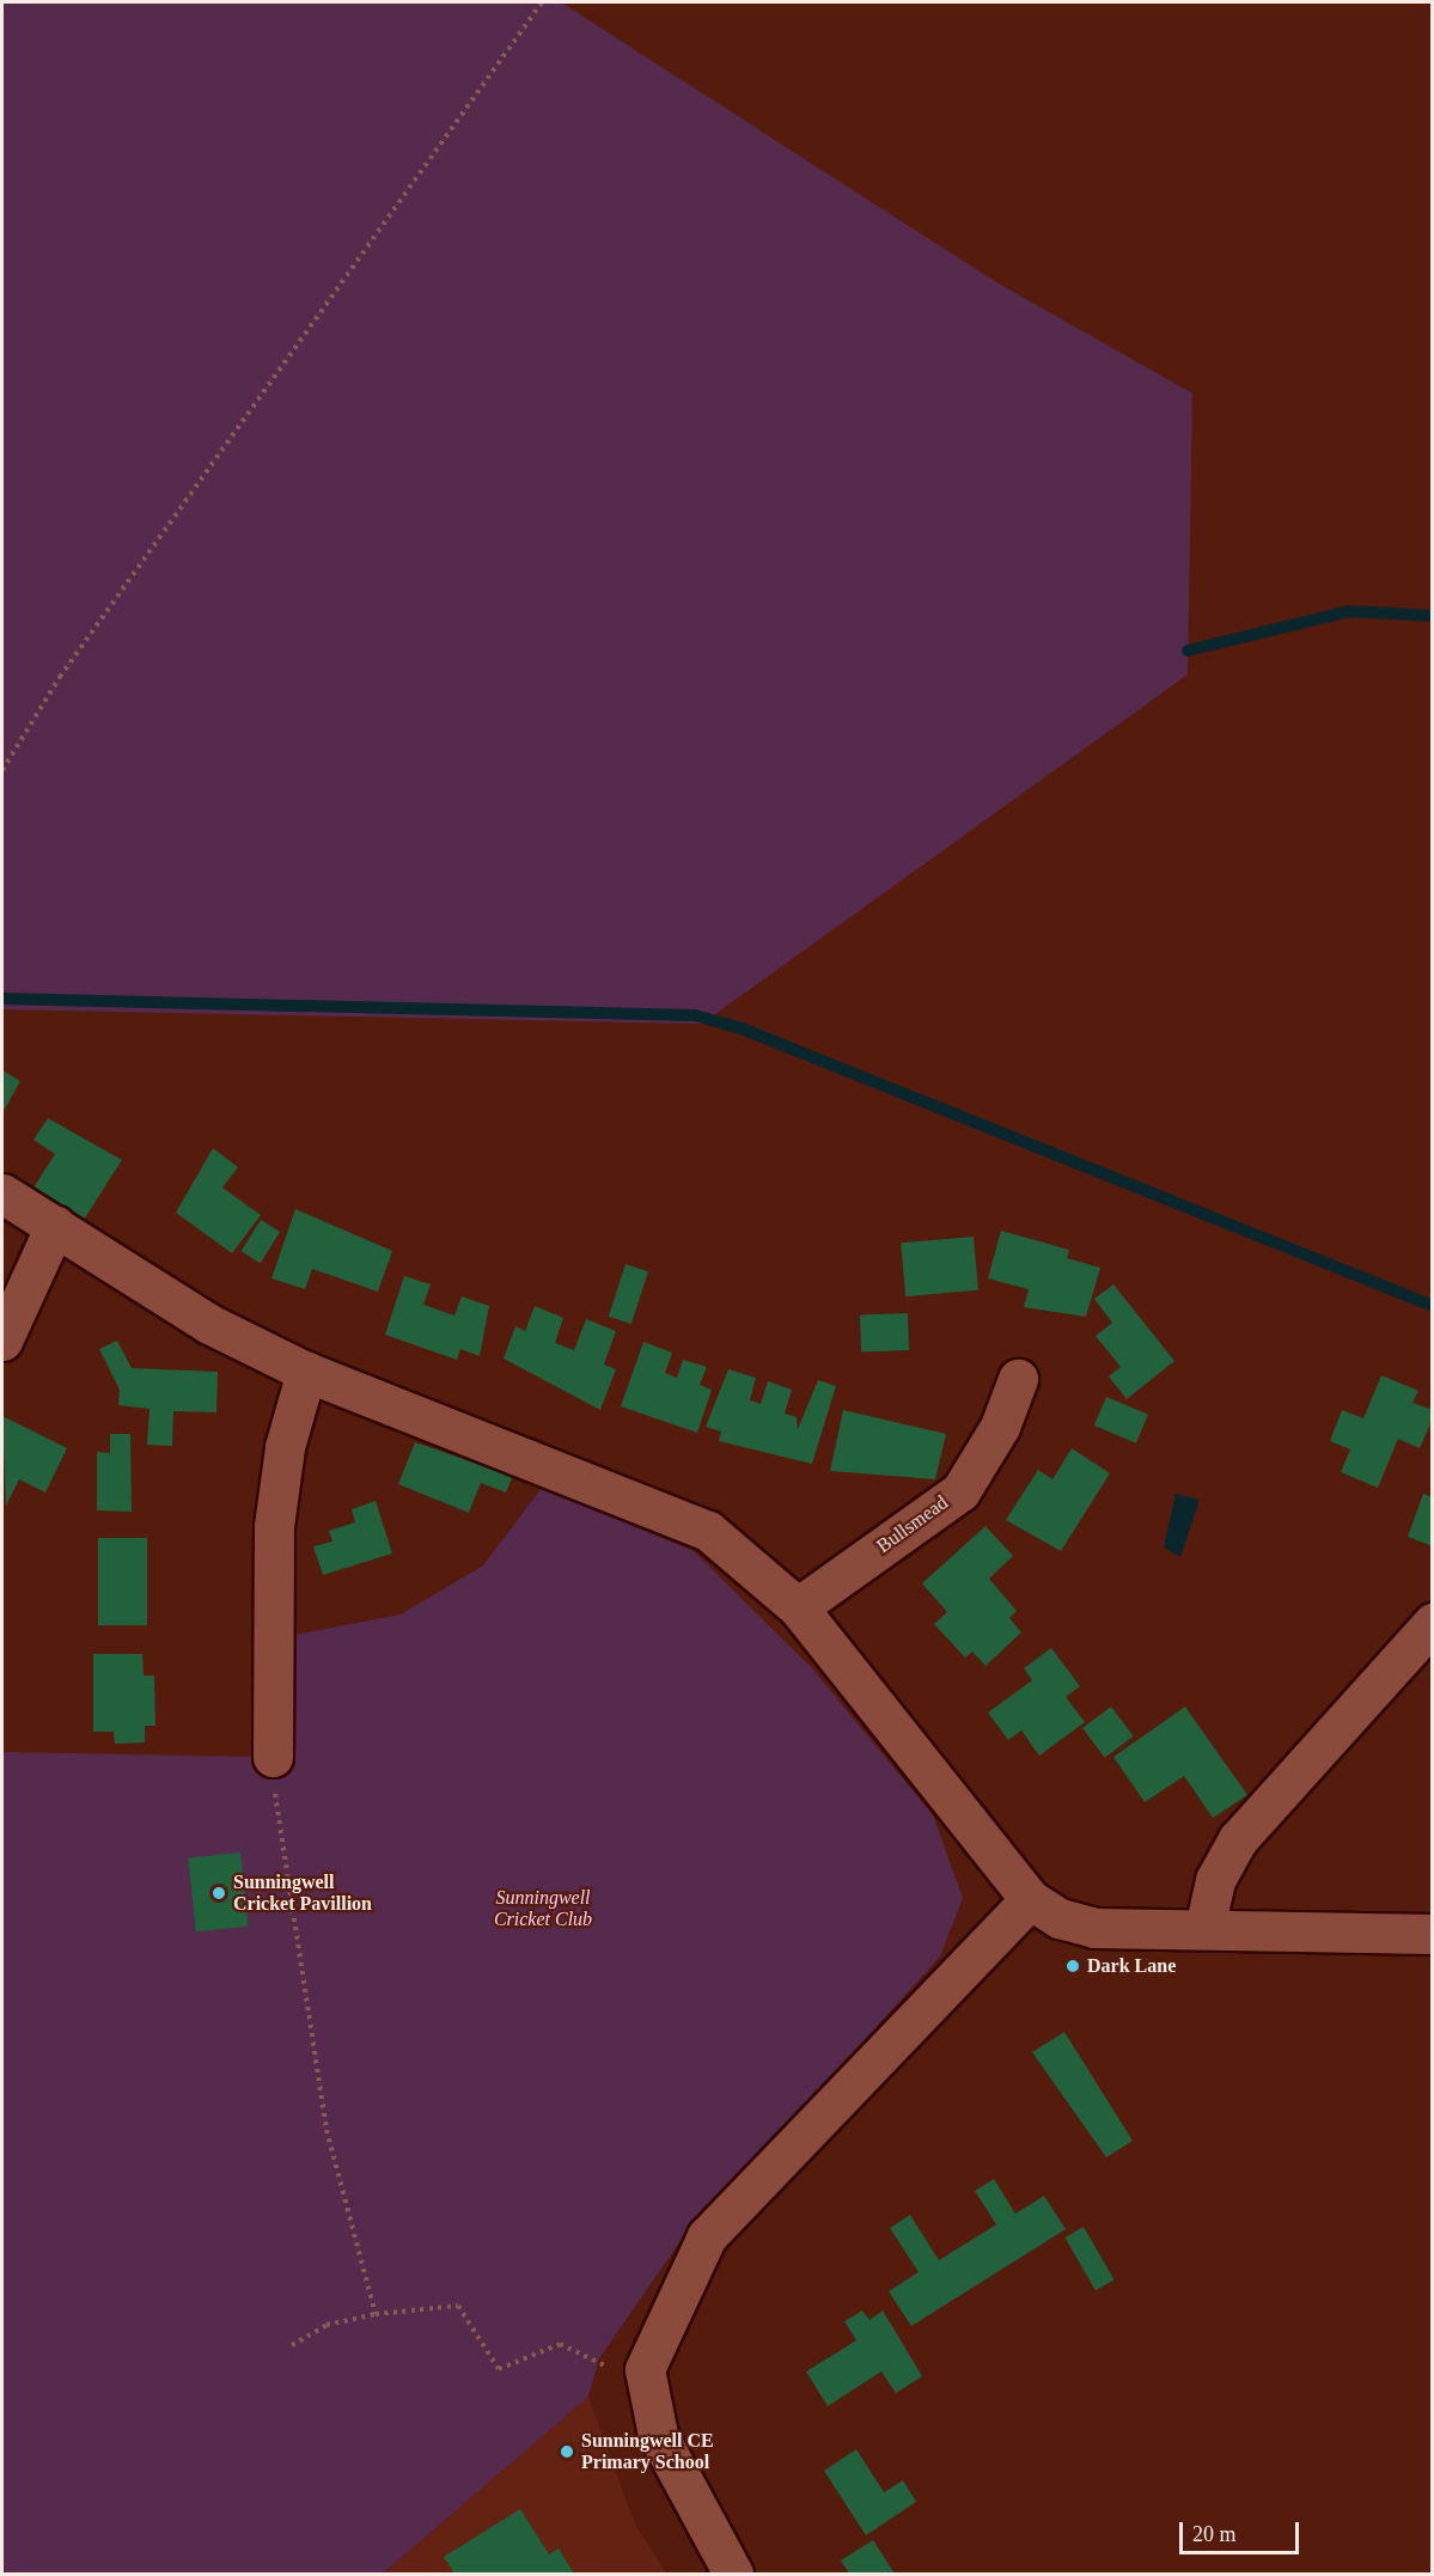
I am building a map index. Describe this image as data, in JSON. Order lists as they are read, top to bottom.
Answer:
{
  "streets": {
    "street": ["Bullsmead"]
  },
  "parks": ["Sunningwell Cricket Club"],
  "places": ["Sunningwell Cricket Pavillion", "Dark Lane", "Sunningwell CE Primary School"],
  "scale_bar": "20 m"
}
